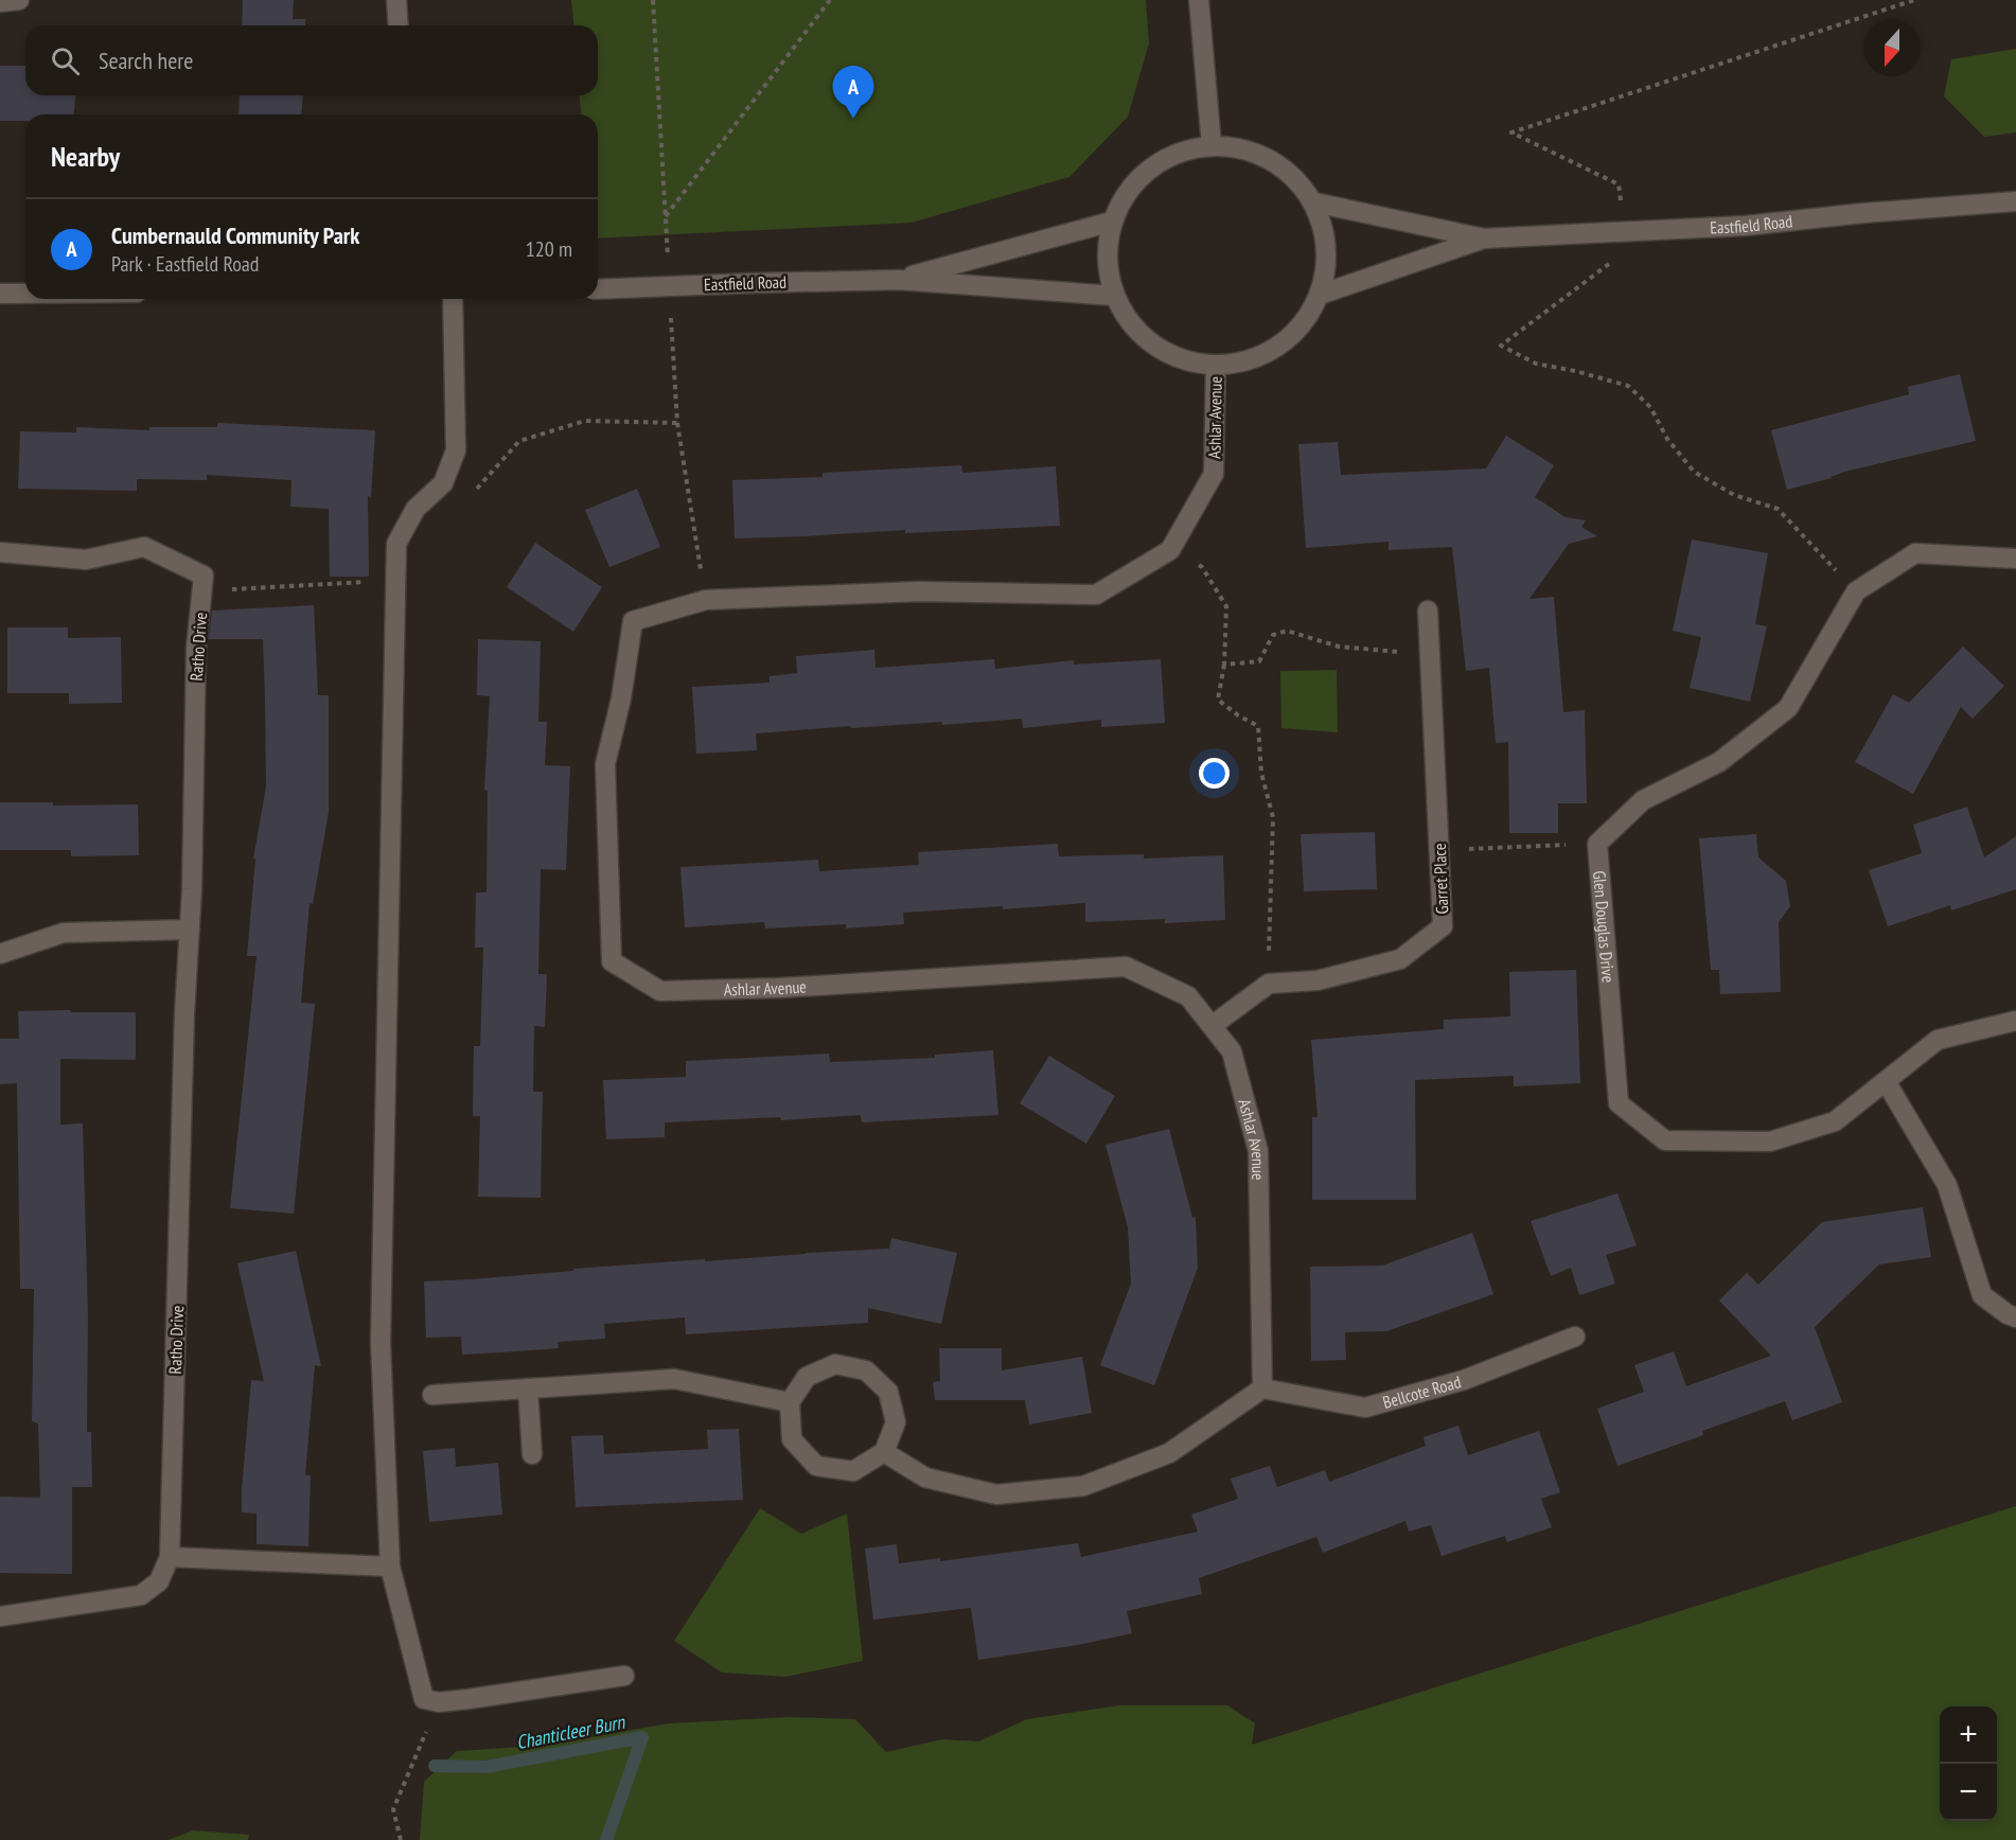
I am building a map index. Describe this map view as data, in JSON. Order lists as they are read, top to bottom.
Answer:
{
  "streets": {
    "street": [
      "Eastfield Road",
      "Ashlar Avenue",
      "Ratho Drive",
      "Garret Place",
      "Glen Douglas Drive",
      "Bellcote Road"
    ]
  },
  "crossings": [
    ["Eastfield Road", "Ashlar Avenue"],
    ["Ashlar Avenue", "Bellcote Road"]
  ],
  "water": ["Chanticleer Burn"],
  "north": "bottom",
  "page": {
    "search": "Search here",
    "pins": "A",
    "heading": "Nearby",
    "list": [
      {
        "mark": "A",
        "name": "Cumbernauld Community Park",
        "note": "Park · Eastfield Road",
        "value": "120 m"
      }
    ],
    "map_buttons": ["+", "−"]
  }
}
